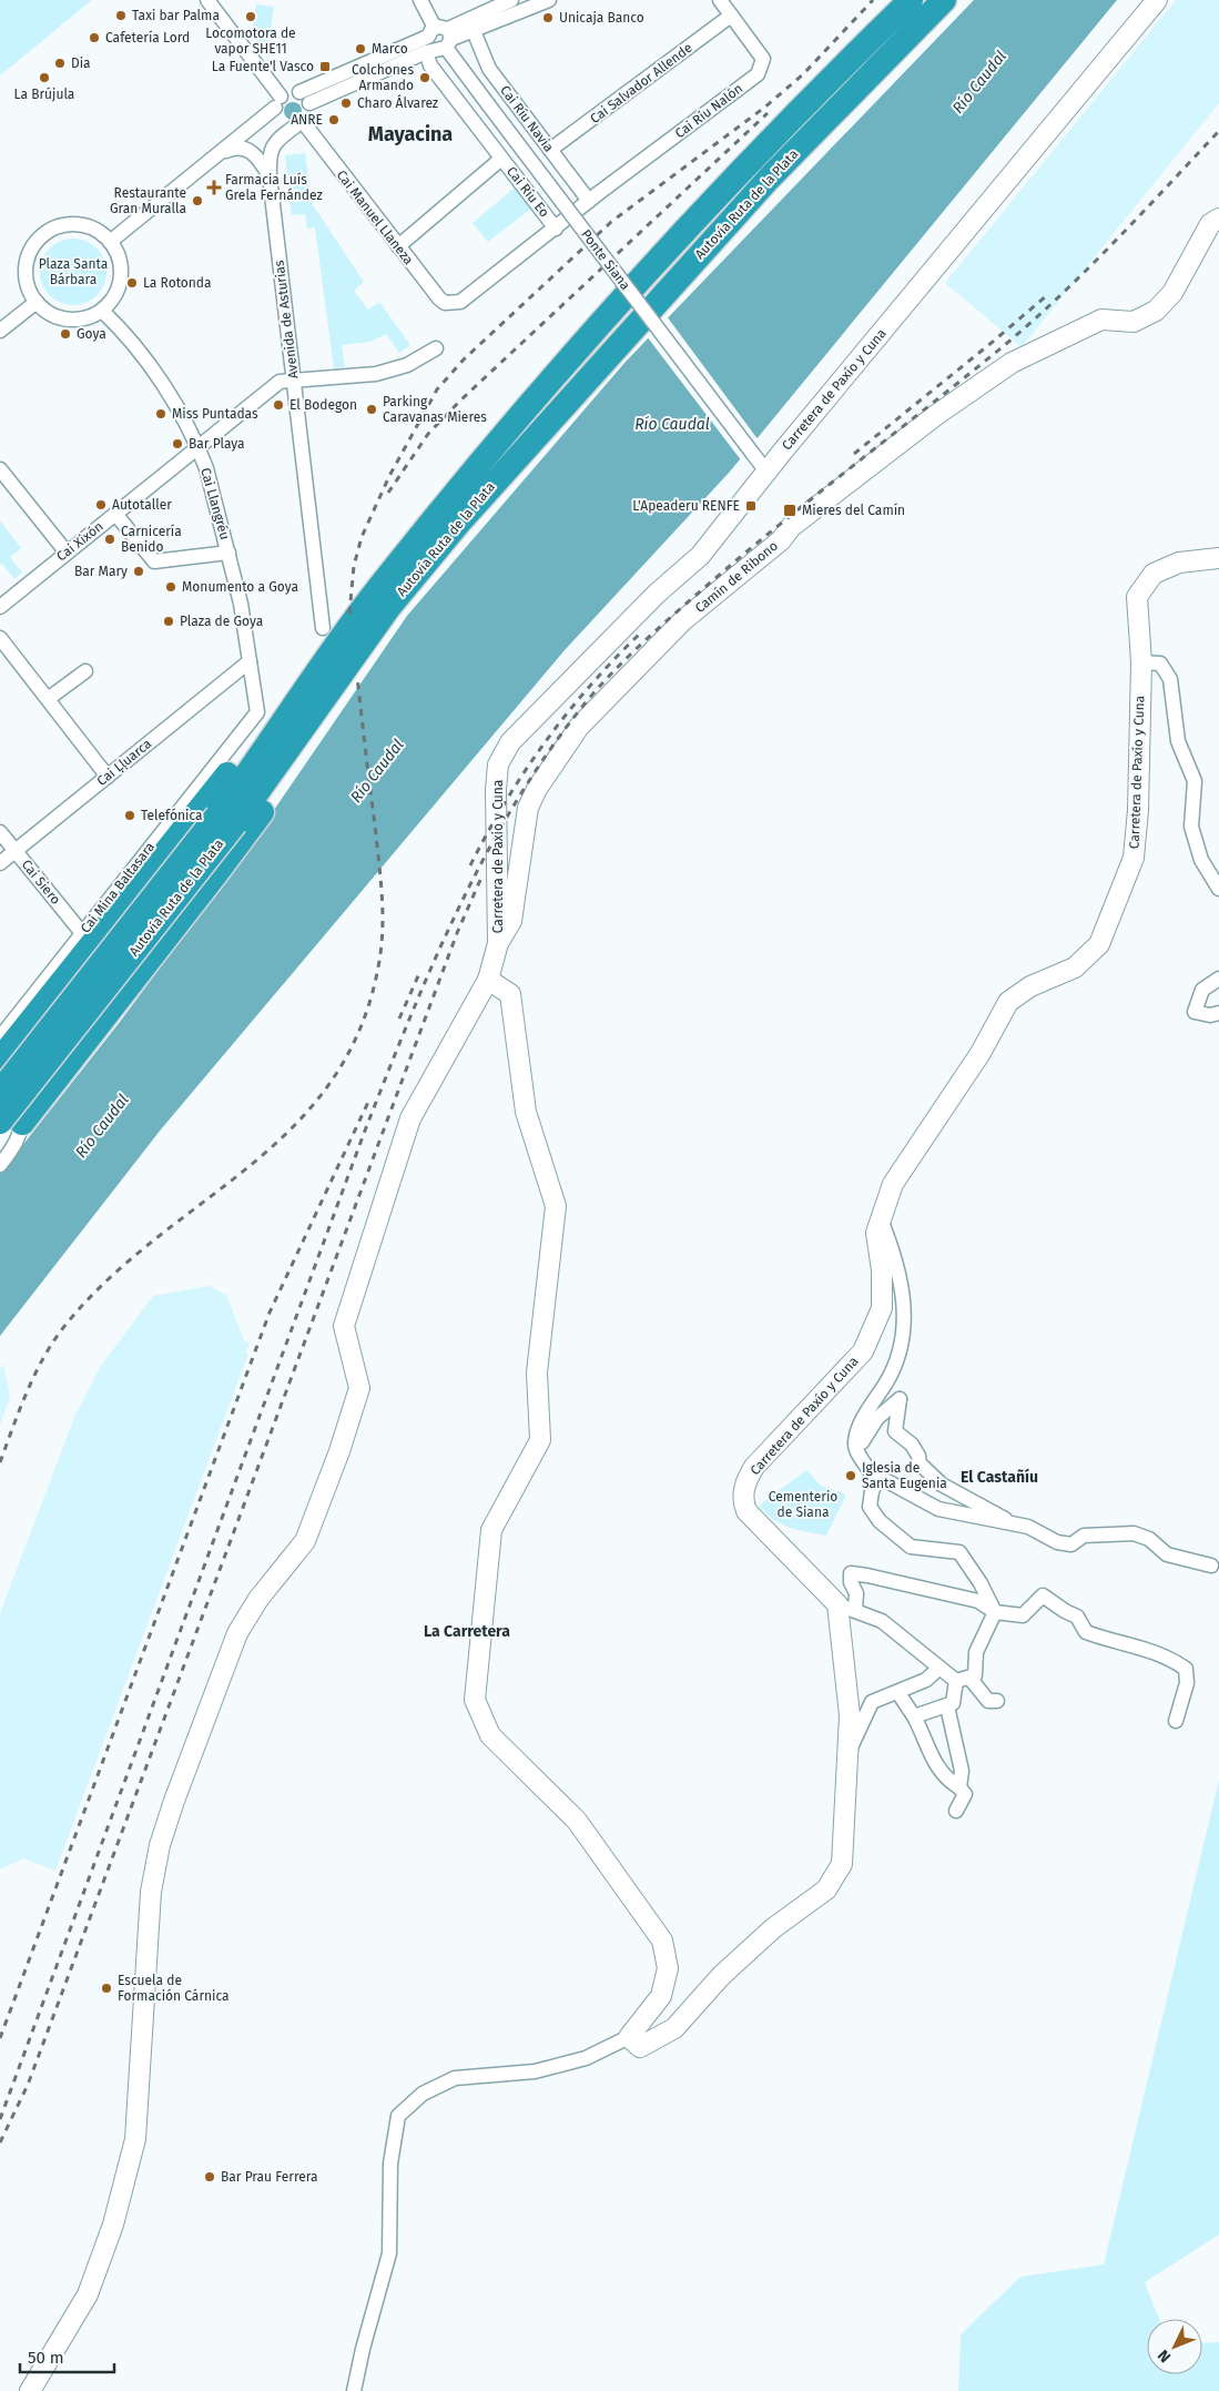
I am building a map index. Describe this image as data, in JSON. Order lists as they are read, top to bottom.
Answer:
{
  "streets": {
    "highway": ["Autovía Ruta de la Plata"],
    "street": [
      "Cai Salvador Allende",
      "Cai Ríu Nalón",
      "Cai Ríu Navia",
      "Cai Ríu Eo",
      "Cai Manuel Llaneza",
      "Ponte Siana",
      "Avenida de Asturias",
      "Carretera de Paxío y Cuna",
      "Cai Llangréu",
      "Cai Xixón",
      "Camín de Ribono",
      "Cai Ḷḷuarca",
      "Carretera de Paxio y Cuna",
      "Cai Siero",
      "Cai Mina Baltasara"
    ]
  },
  "crossings": [
    ["Cai Salvador Allende", "Cai Ríu Nalón"],
    ["Cai Salvador Allende", "Cai Ríu Navia"],
    ["Cai Ríu Nalón", "Cai Ríu Navia"],
    ["Cai Ríu Eo", "Cai Manuel Llaneza"],
    ["Cai Ríu Eo", "Ponte Siana"],
    ["Cai Manuel Llaneza", "Avenida de Asturias"],
    ["Ponte Siana", "Carretera de Paxío y Cuna"],
    ["Avenida de Asturias", "Cai Xixón"],
    ["Carretera de Paxío y Cuna", "Carretera de Paxio y Cuna"],
    ["Cai Llangréu", "Cai Xixón"],
    ["Cai Llangréu", "Cai Ḷḷuarca"],
    ["Cai Llangréu", "Cai Mina Baltasara"],
    ["Camín de Ribono", "Carretera de Paxio y Cuna"],
    ["Cai Ḷḷuarca", "Cai Siero"],
    ["Cai Siero", "Cai Mina Baltasara"]
  ],
  "districts": ["Mayacina", "El Castañíu", "La Carretera"],
  "water": ["Río Caudal"],
  "parks": ["Plaza Santa Bárbara", "Cementerio de Siana"],
  "places": {
    "other": [
      "Taxi bar Palma",
      "Locomotora de vapor SHE11",
      "Unicaja Banco",
      "Cafetería Lord",
      "Marco",
      "Dia",
      "La Brújula",
      "Colchones Armando",
      "Charo Álvarez",
      "ANRE",
      "Restaurante Gran Muralla",
      "La Rotonda",
      "Goya",
      "El Bodegon",
      "Parking Caravanas Mieres",
      "Miss Puntadas",
      "Bar Playa",
      "Autotaller",
      "Carnicería Benido",
      "Bar Mary",
      "Monumento a Goya",
      "Plaza de Goya",
      "Telefónica",
      "Iglesia de Santa Eugenia",
      "Escuela de Formación Cárnica",
      "Bar Prau Ferrera"
    ],
    "transit": ["La Fuente'l Vasco", "L'Apeaderu RENFE", "Mieres del Camín"],
    "health": ["Farmacia Luís Grela Fernández"]
  },
  "scale_bar": "50 m",
  "north": "bottom left"
}
